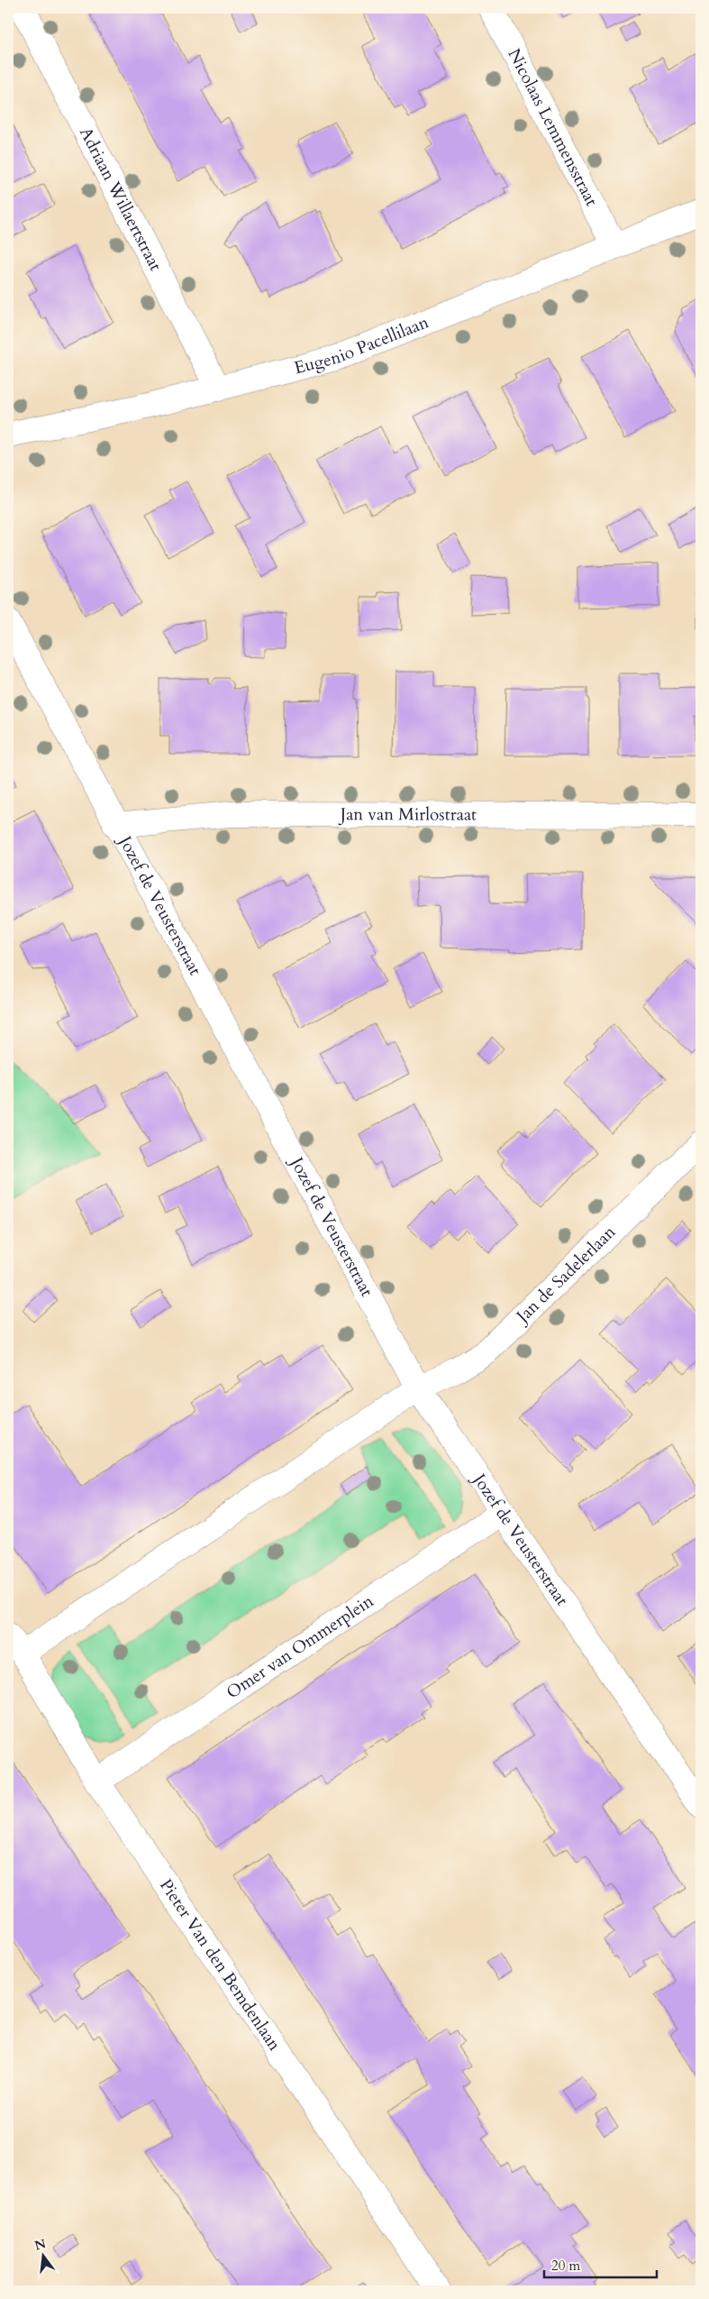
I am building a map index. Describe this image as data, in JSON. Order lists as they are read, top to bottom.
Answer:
{
  "streets": {
    "street": [
      "Nicolaas Lemmensstraat",
      "Adriaan Willaertstraat",
      "Eugenio Pacellilaan",
      "Jan van Mirlostraat",
      "Jozef de Veusterstraat",
      "Jan de Sadelerlaan",
      "Omer van Ommerplein",
      "Pieter Van den Bemdenlaan"
    ]
  },
  "crossings": [
    ["Nicolaas Lemmensstraat", "Eugenio Pacellilaan"],
    ["Adriaan Willaertstraat", "Eugenio Pacellilaan"],
    ["Jan van Mirlostraat", "Jozef de Veusterstraat"],
    ["Jozef de Veusterstraat", "Jan de Sadelerlaan"],
    ["Jozef de Veusterstraat", "Omer van Ommerplein"],
    ["Omer van Ommerplein", "Pieter Van den Bemdenlaan"]
  ],
  "scale_bar": "20 m",
  "north": "top"
}
